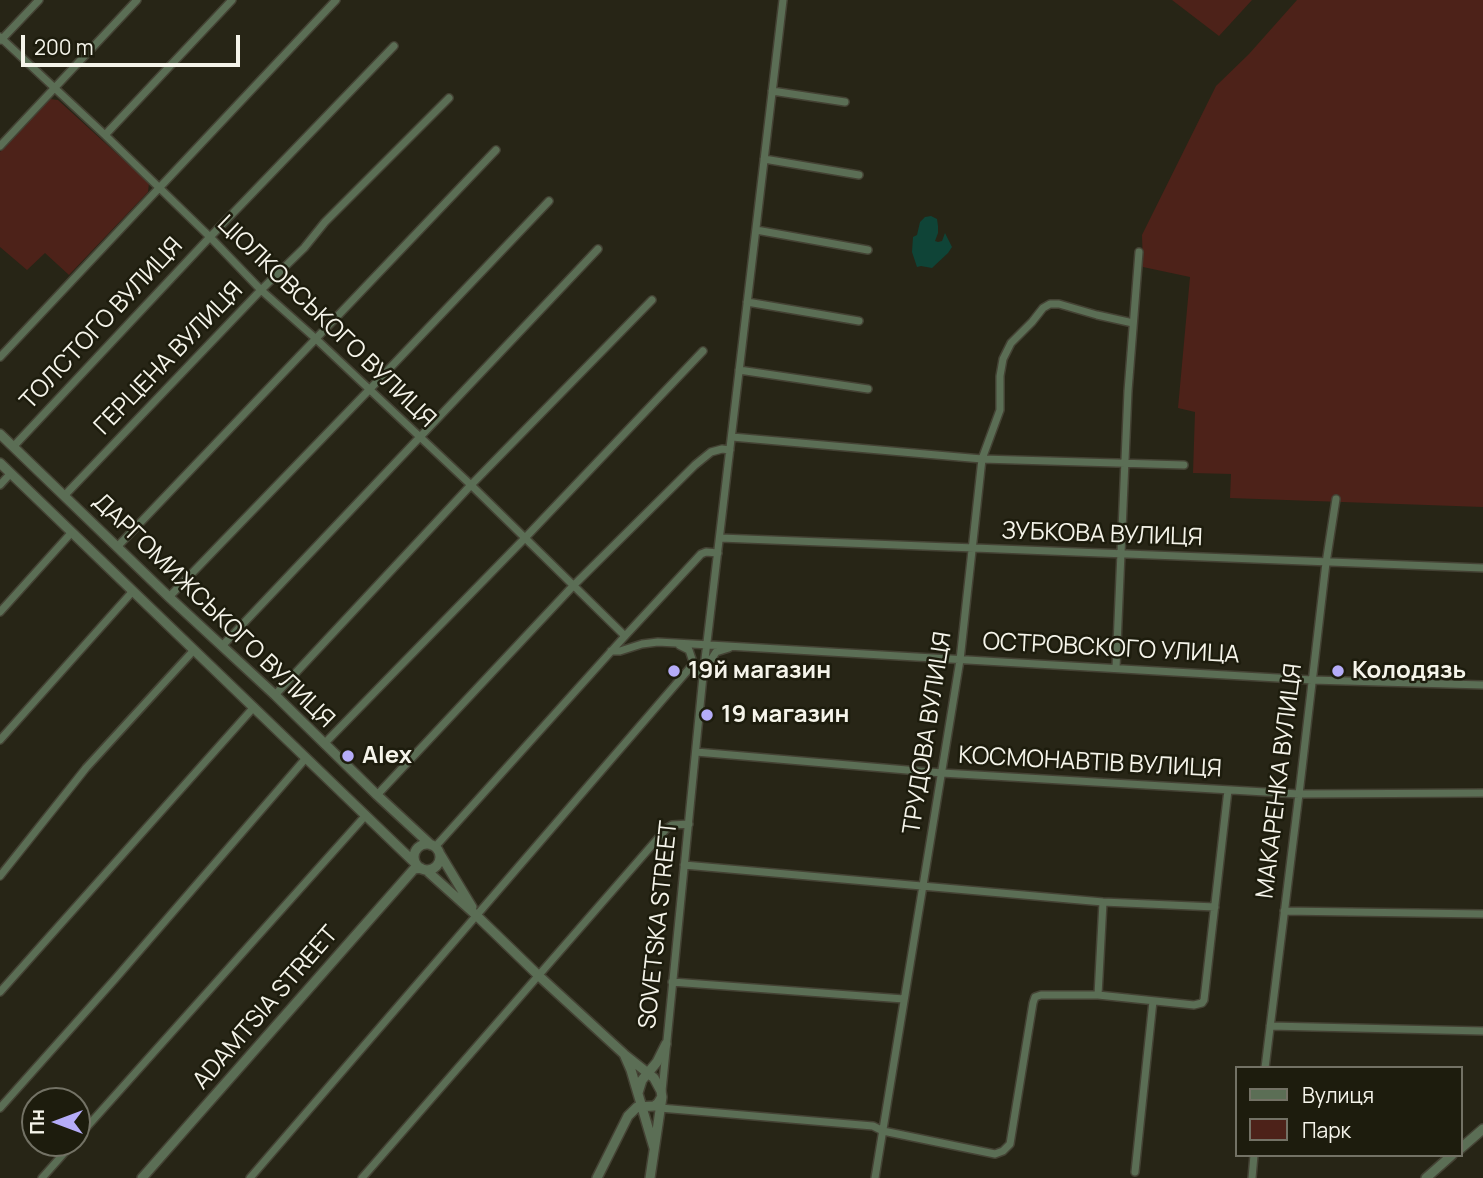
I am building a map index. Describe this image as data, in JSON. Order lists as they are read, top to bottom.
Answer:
{
  "streets": {
    "street": [
      "ЦІОЛКОВСЬКОГО ВУЛИЦЯ",
      "ТОЛСТОГО ВУЛИЦЯ",
      "ГЕРЦЕНА ВУЛИЦЯ",
      "ЗУБКОВА ВУЛИЦЯ",
      "ДАРГОМИЖСЬКОГО ВУЛИЦЯ",
      "ОСТРОВСКОГО УЛИЦА",
      "ТРУДОВА ВУЛИЦЯ",
      "КОСМОНАВТІВ ВУЛИЦЯ",
      "МАКАРЕНКА ВУЛИЦЯ",
      "SOVETSKA STREET",
      "ADAMTSIA STREET"
    ]
  },
  "crossings": [
    ["ЦІОЛКОВСЬКОГО ВУЛИЦЯ", "ТОЛСТОГО ВУЛИЦЯ"],
    ["ЦІОЛКОВСЬКОГО ВУЛИЦЯ", "ГЕРЦЕНА ВУЛИЦЯ"],
    ["ТОЛСТОГО ВУЛИЦЯ", "ДАРГОМИЖСЬКОГО ВУЛИЦЯ"],
    ["ГЕРЦЕНА ВУЛИЦЯ", "ДАРГОМИЖСЬКОГО ВУЛИЦЯ"],
    ["ЗУБКОВА ВУЛИЦЯ", "ТРУДОВА ВУЛИЦЯ"],
    ["ЗУБКОВА ВУЛИЦЯ", "МАКАРЕНКА ВУЛИЦЯ"],
    ["ЗУБКОВА ВУЛИЦЯ", "SOVETSKA STREET"],
    ["ДАРГОМИЖСЬКОГО ВУЛИЦЯ", "ADAMTSIA STREET"],
    ["ОСТРОВСКОГО УЛИЦА", "ТРУДОВА ВУЛИЦЯ"],
    ["ОСТРОВСКОГО УЛИЦА", "МАКАРЕНКА ВУЛИЦЯ"],
    ["ОСТРОВСКОГО УЛИЦА", "SOVETSKA STREET"],
    ["ТРУДОВА ВУЛИЦЯ", "КОСМОНАВТІВ ВУЛИЦЯ"],
    ["КОСМОНАВТІВ ВУЛИЦЯ", "МАКАРЕНКА ВУЛИЦЯ"],
    ["КОСМОНАВТІВ ВУЛИЦЯ", "SOVETSKA STREET"]
  ],
  "places": [
    "19й магазин",
    "Колодязь",
    "19 магазин",
    "Alex"
  ],
  "legend": ["Вулиця", "Парк"],
  "scale_bar": "200 m",
  "north": "left"
}
